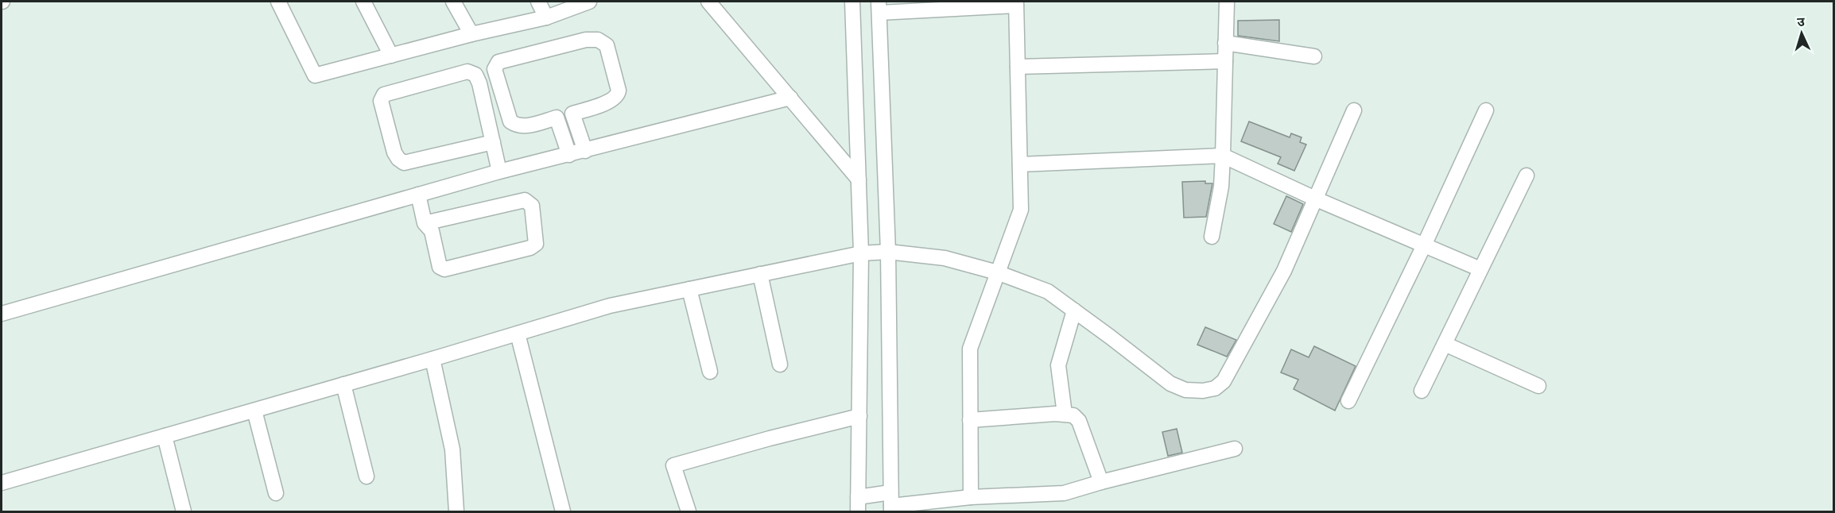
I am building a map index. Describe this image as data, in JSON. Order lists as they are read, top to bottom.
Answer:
{
  "north": "top"
}
